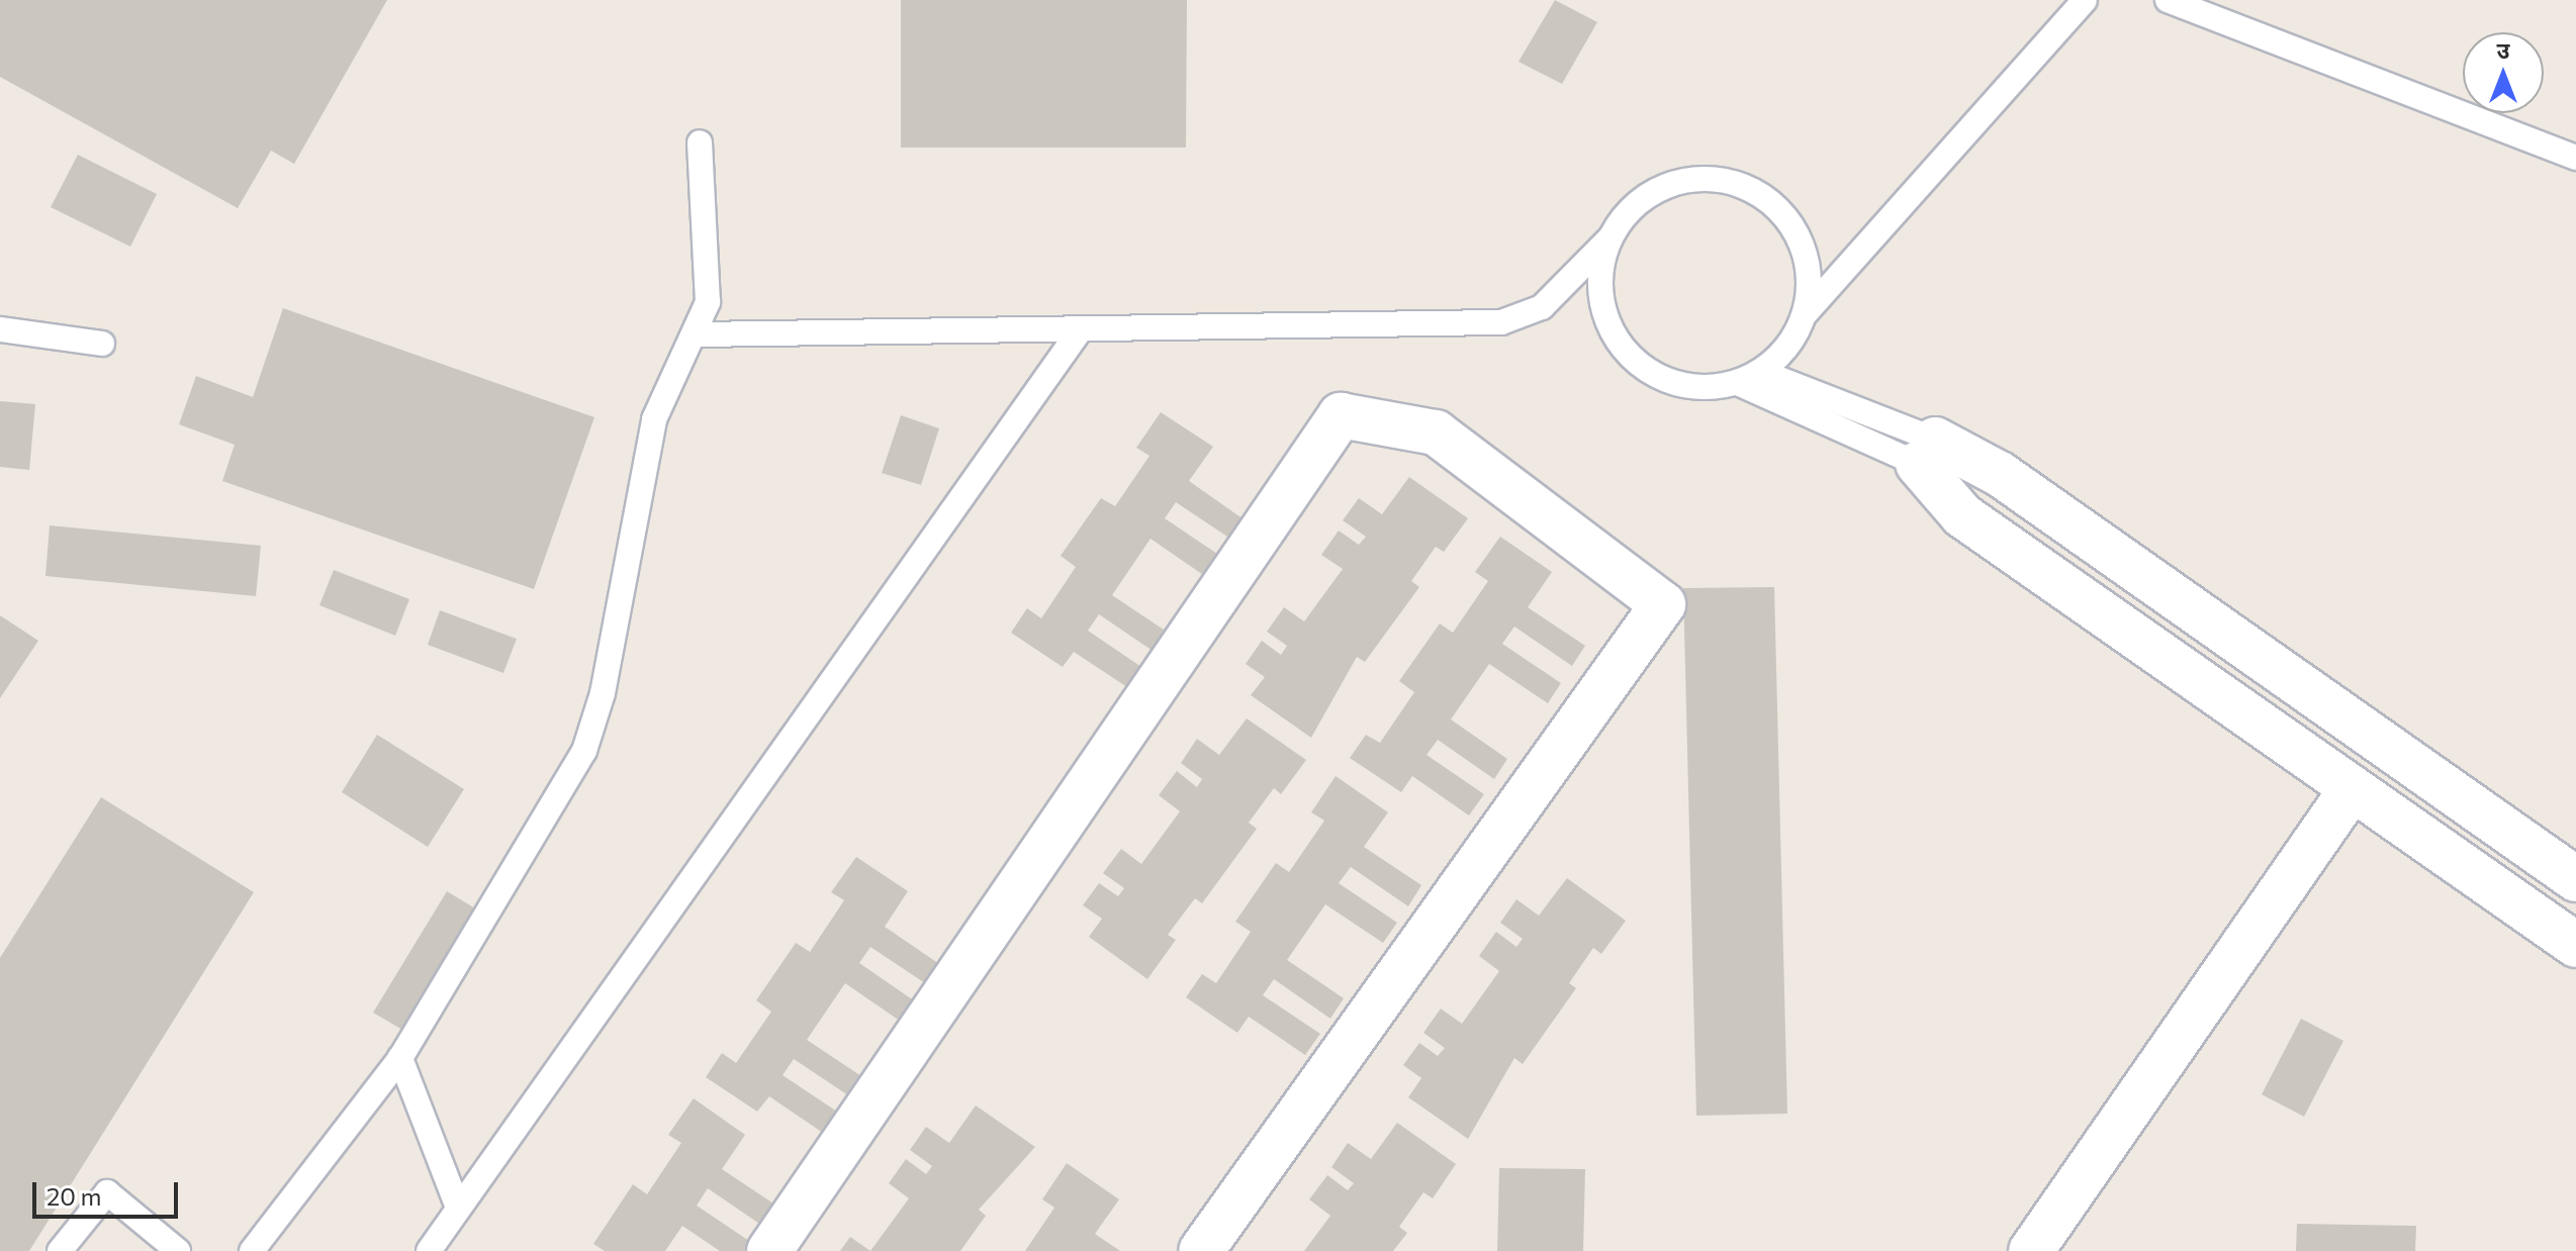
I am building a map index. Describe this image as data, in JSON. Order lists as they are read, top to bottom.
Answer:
{
  "scale_bar": "20 m",
  "north": "top"
}
